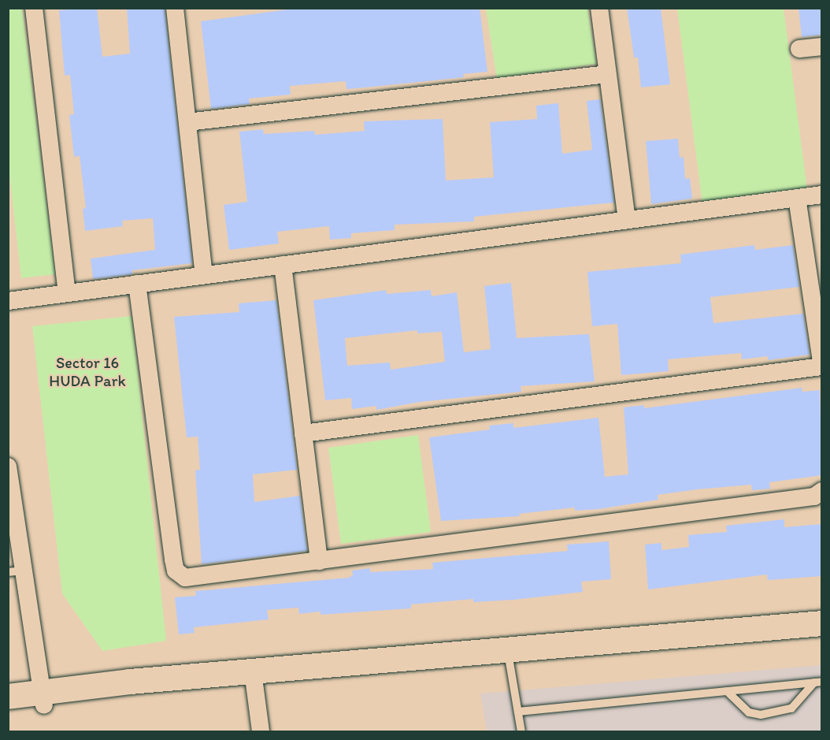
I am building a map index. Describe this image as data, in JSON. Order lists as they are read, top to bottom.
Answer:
{
  "parks": ["Sector 16 HUDA Park"]
}
